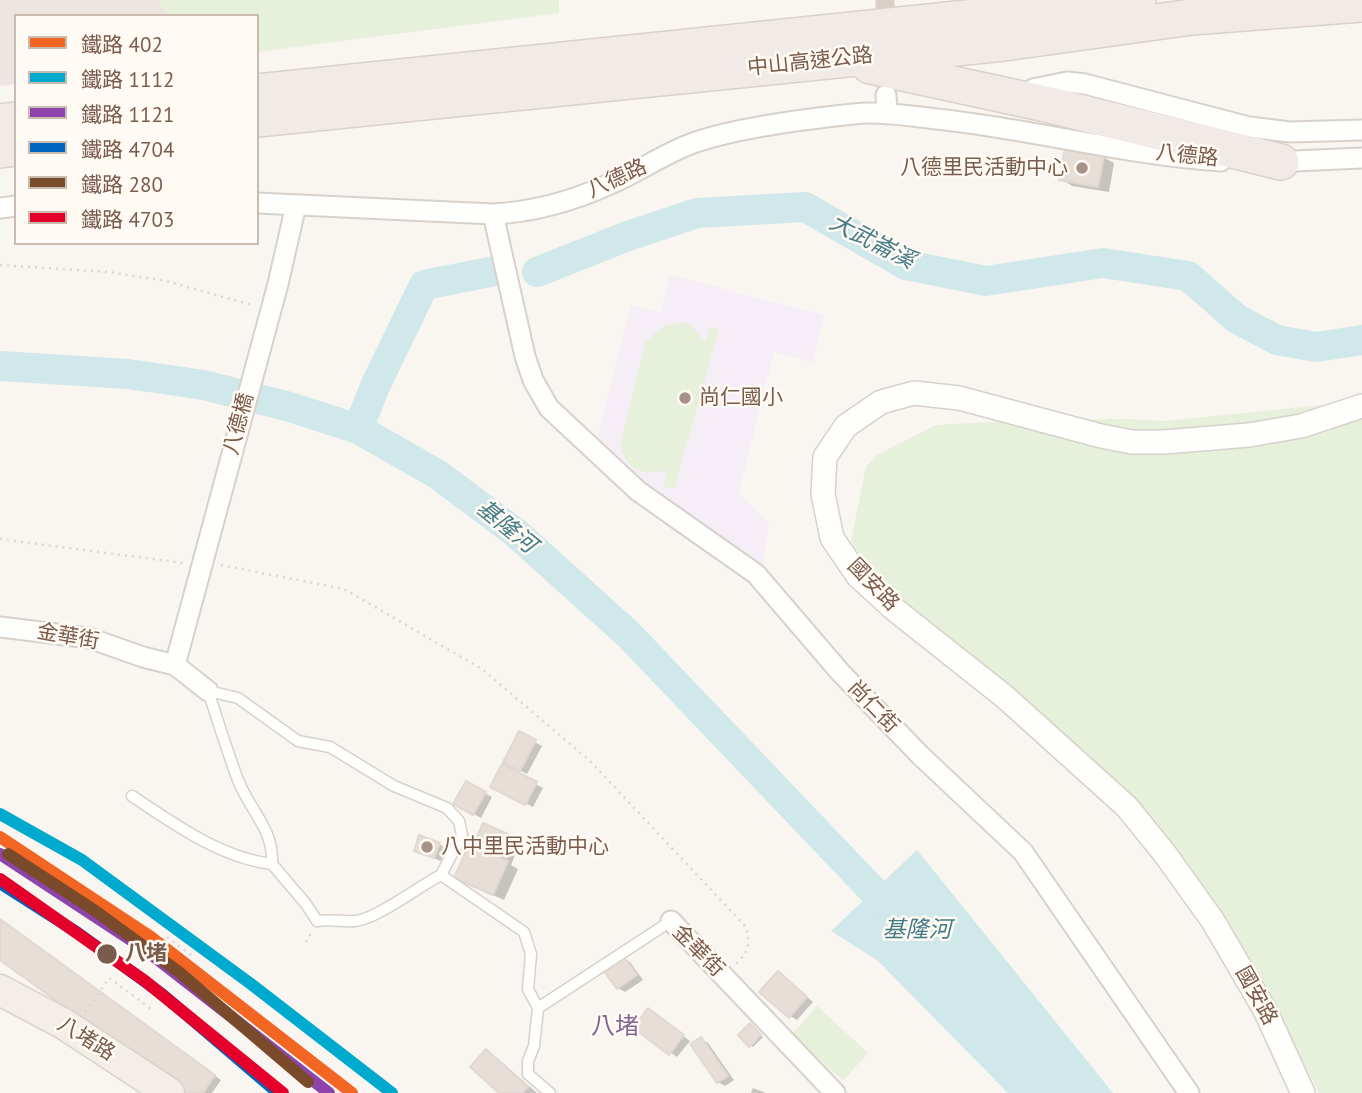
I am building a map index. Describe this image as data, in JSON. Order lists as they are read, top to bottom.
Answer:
{
  "streets": {
    "highway": ["中山高速公路"],
    "main road": ["八堵路"],
    "street": [
      "八德路",
      "八德橋",
      "國安路",
      "金華街",
      "尚仁街"
    ]
  },
  "crossings": [
    ["八德路", "八德橋"],
    ["八德路", "尚仁街"]
  ],
  "districts": ["八堵"],
  "water": ["大武崙溪", "基隆河"],
  "places": [
    "八德里民活動中心",
    "尚仁國小",
    "八中里民活動中心",
    "八堵"
  ],
  "lines": [
    "rail line 1112",
    "rail line 402",
    "rail line 1121",
    "rail line 280",
    "rail line 4703",
    "rail line 4704"
  ],
  "legend": [
    "鐵路 402",
    "鐵路 1112",
    "鐵路 1121",
    "鐵路 4704",
    "鐵路 280",
    "鐵路 4703"
  ]
}
